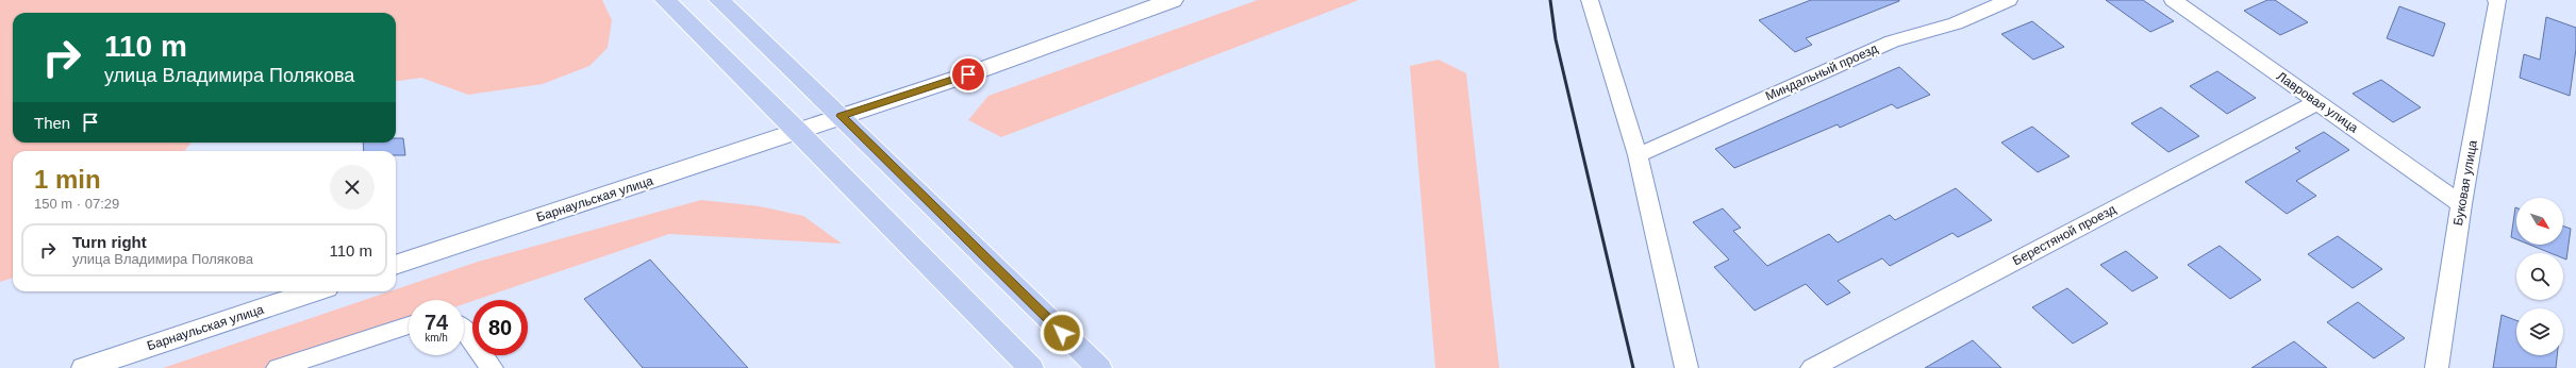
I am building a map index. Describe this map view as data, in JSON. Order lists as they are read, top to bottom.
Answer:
{
  "streets": {
    "street": [
      "Миндальный проезд",
      "Лавровая улица",
      "Буковая улица",
      "Барнаульская улица",
      "Берестяной проезд"
    ]
  },
  "crossings": [
    ["Лавровая улица", "Буковая улица"],
    ["Лавровая улица", "Берестяной проезд"]
  ],
  "north": "bottom right",
  "page": {
    "turn": ["110 m", "улица Владимира Полякова"],
    "then": "Then",
    "heading": ["1 min", "150 m · 07:29"],
    "list": [
      {
        "name": "Turn right",
        "note": "улица Владимира Полякова",
        "value": "110 m"
      }
    ],
    "speed": "74 km/h",
    "limit": "80"
  }
}
